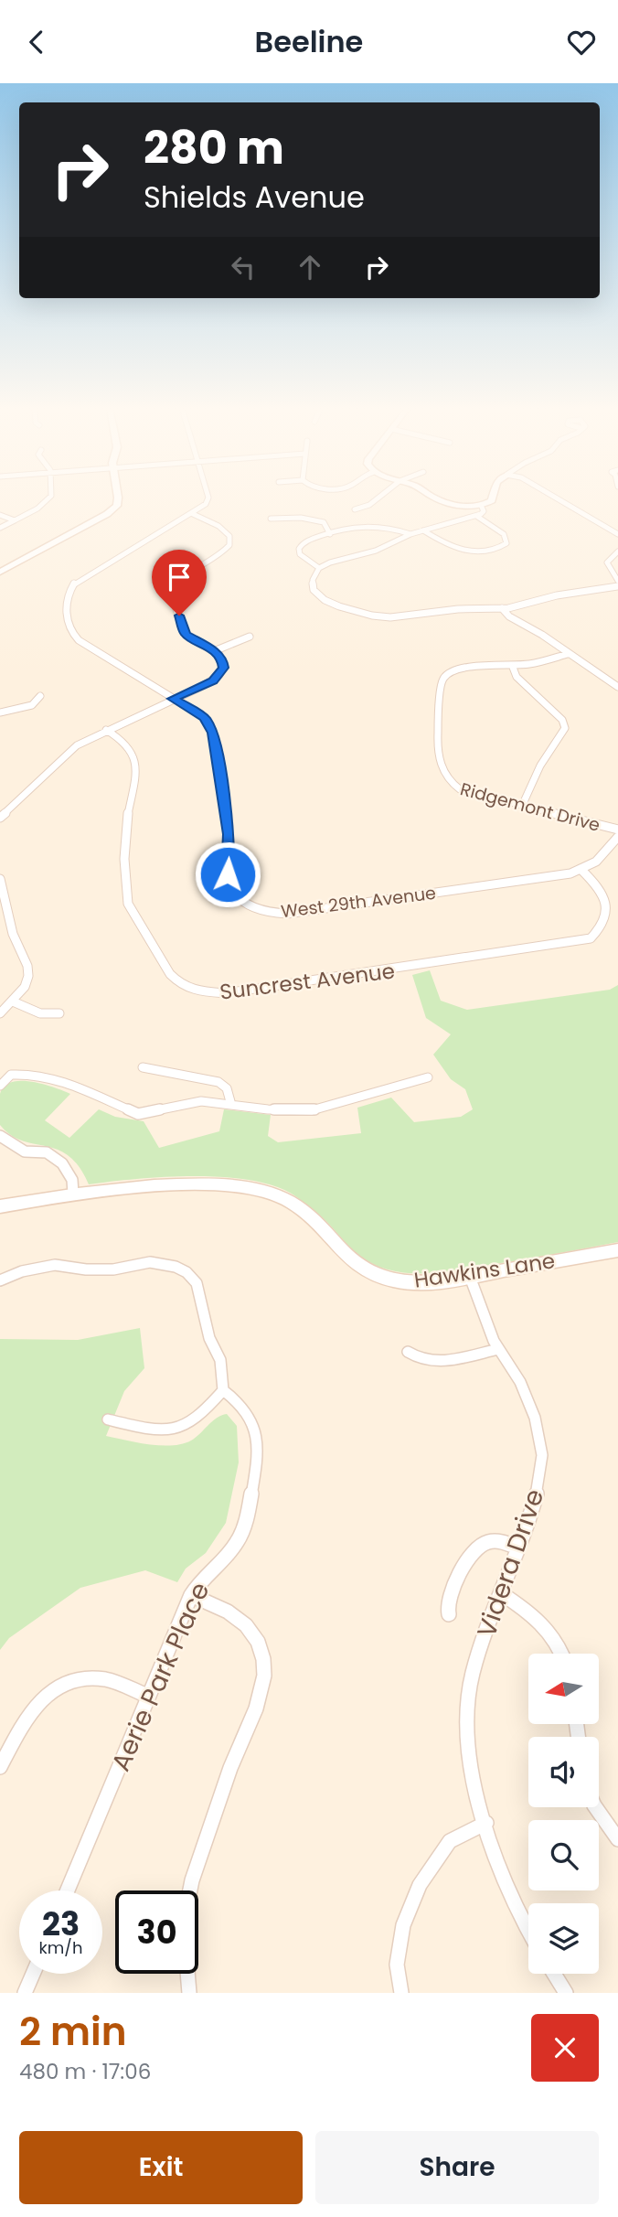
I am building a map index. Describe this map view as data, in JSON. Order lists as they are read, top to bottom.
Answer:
{
  "streets": {
    "street": [
      "Ridgemont Drive",
      "West 29th Avenue",
      "Suncrest Avenue",
      "Hawkins Lane",
      "Videra Drive",
      "Aerie Park Place"
    ]
  },
  "crossings": [
    ["West 29th Avenue", "Suncrest Avenue"],
    ["Hawkins Lane", "Videra Drive"]
  ],
  "north": "left",
  "page": {
    "header": "Beeline",
    "turn": ["280 m", "Shields Avenue"],
    "speed": "23 km/h",
    "limit": "30",
    "heading": ["2 min", "480 m · 17:06"],
    "buttons": ["Exit", "Share"]
  }
}
